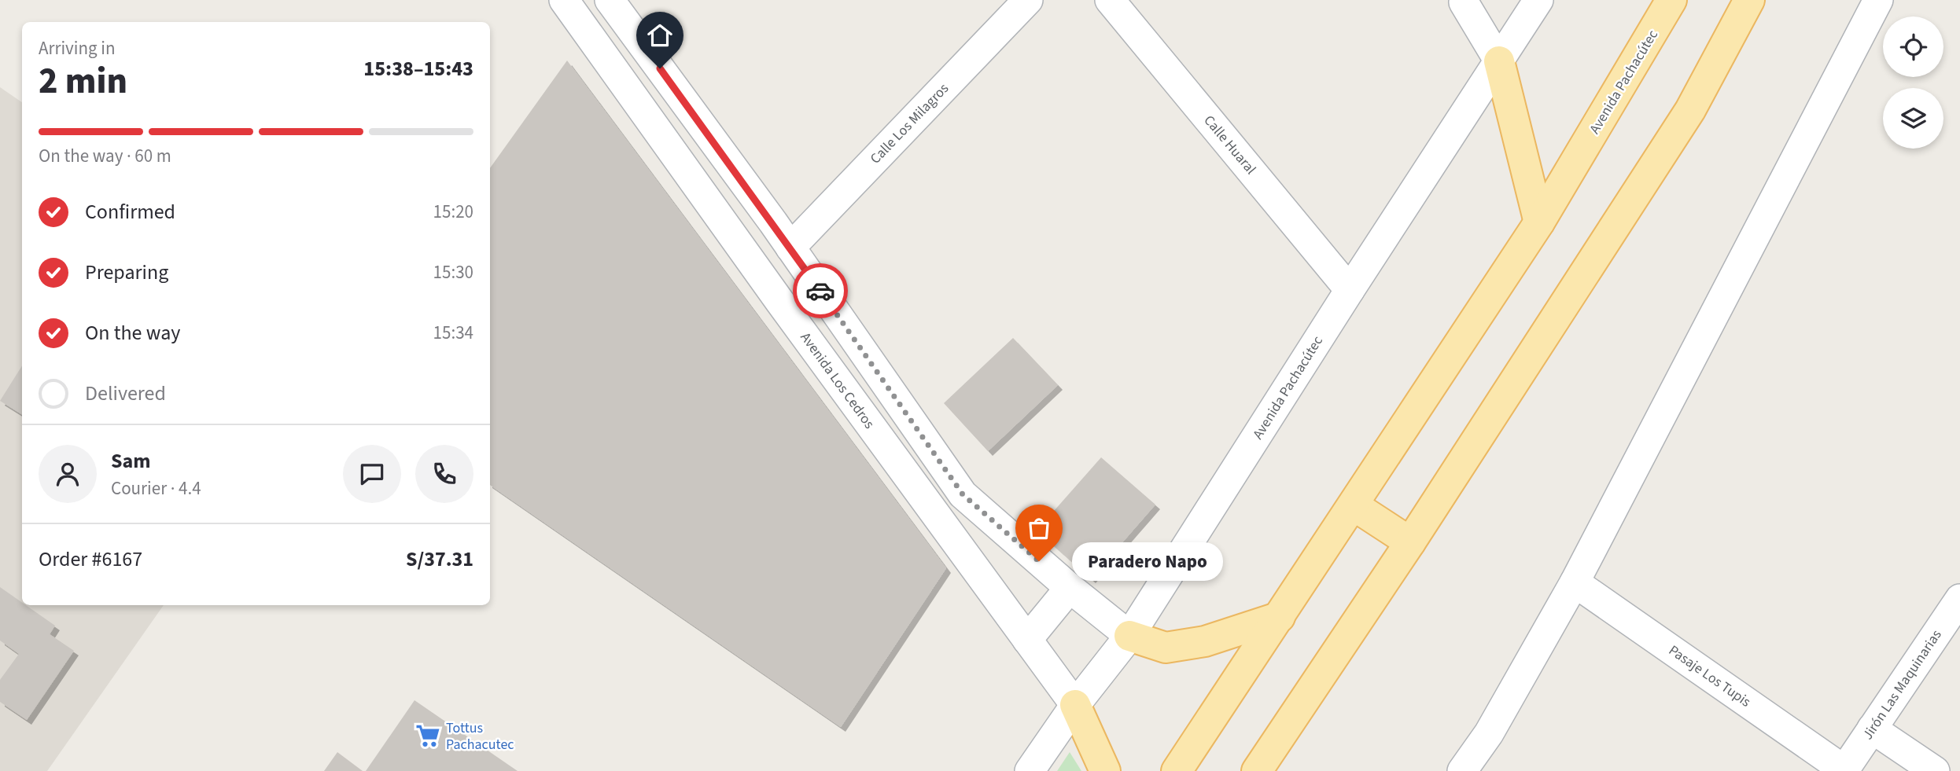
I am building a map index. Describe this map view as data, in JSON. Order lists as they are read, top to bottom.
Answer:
{
  "streets": {
    "main road": ["Avenida Pachacútec"],
    "street": [
      "Calle Los Milagros",
      "Calle Huaral",
      "Avenida Los Cedros",
      "Pasaje Los Tupis",
      "Jirón Las Maquinarias"
    ]
  },
  "crossings": [
    ["Avenida Pachacútec", "Calle Huaral"],
    ["Avenida Pachacútec", "Avenida Los Cedros"],
    ["Pasaje Los Tupis", "Jirón Las Maquinarias"]
  ],
  "places": {
    "other": ["Paradero Napo"],
    "supermarket": ["Tottus Pachacutec"]
  },
  "page": {
    "heading": ["2 min", "Arriving in", "15:38–15:43"],
    "panel": [
      "Sam",
      "Courier · 4.4",
      "Order #6167",
      "S/37.31"
    ],
    "bar": "On the way · 60 m",
    "list": [
      ["Confirmed", "15:20"],
      ["Preparing", "15:30"],
      ["On the way", "15:34"],
      "Delivered"
    ],
    "bubble": "Paradero Napo"
  }
}
